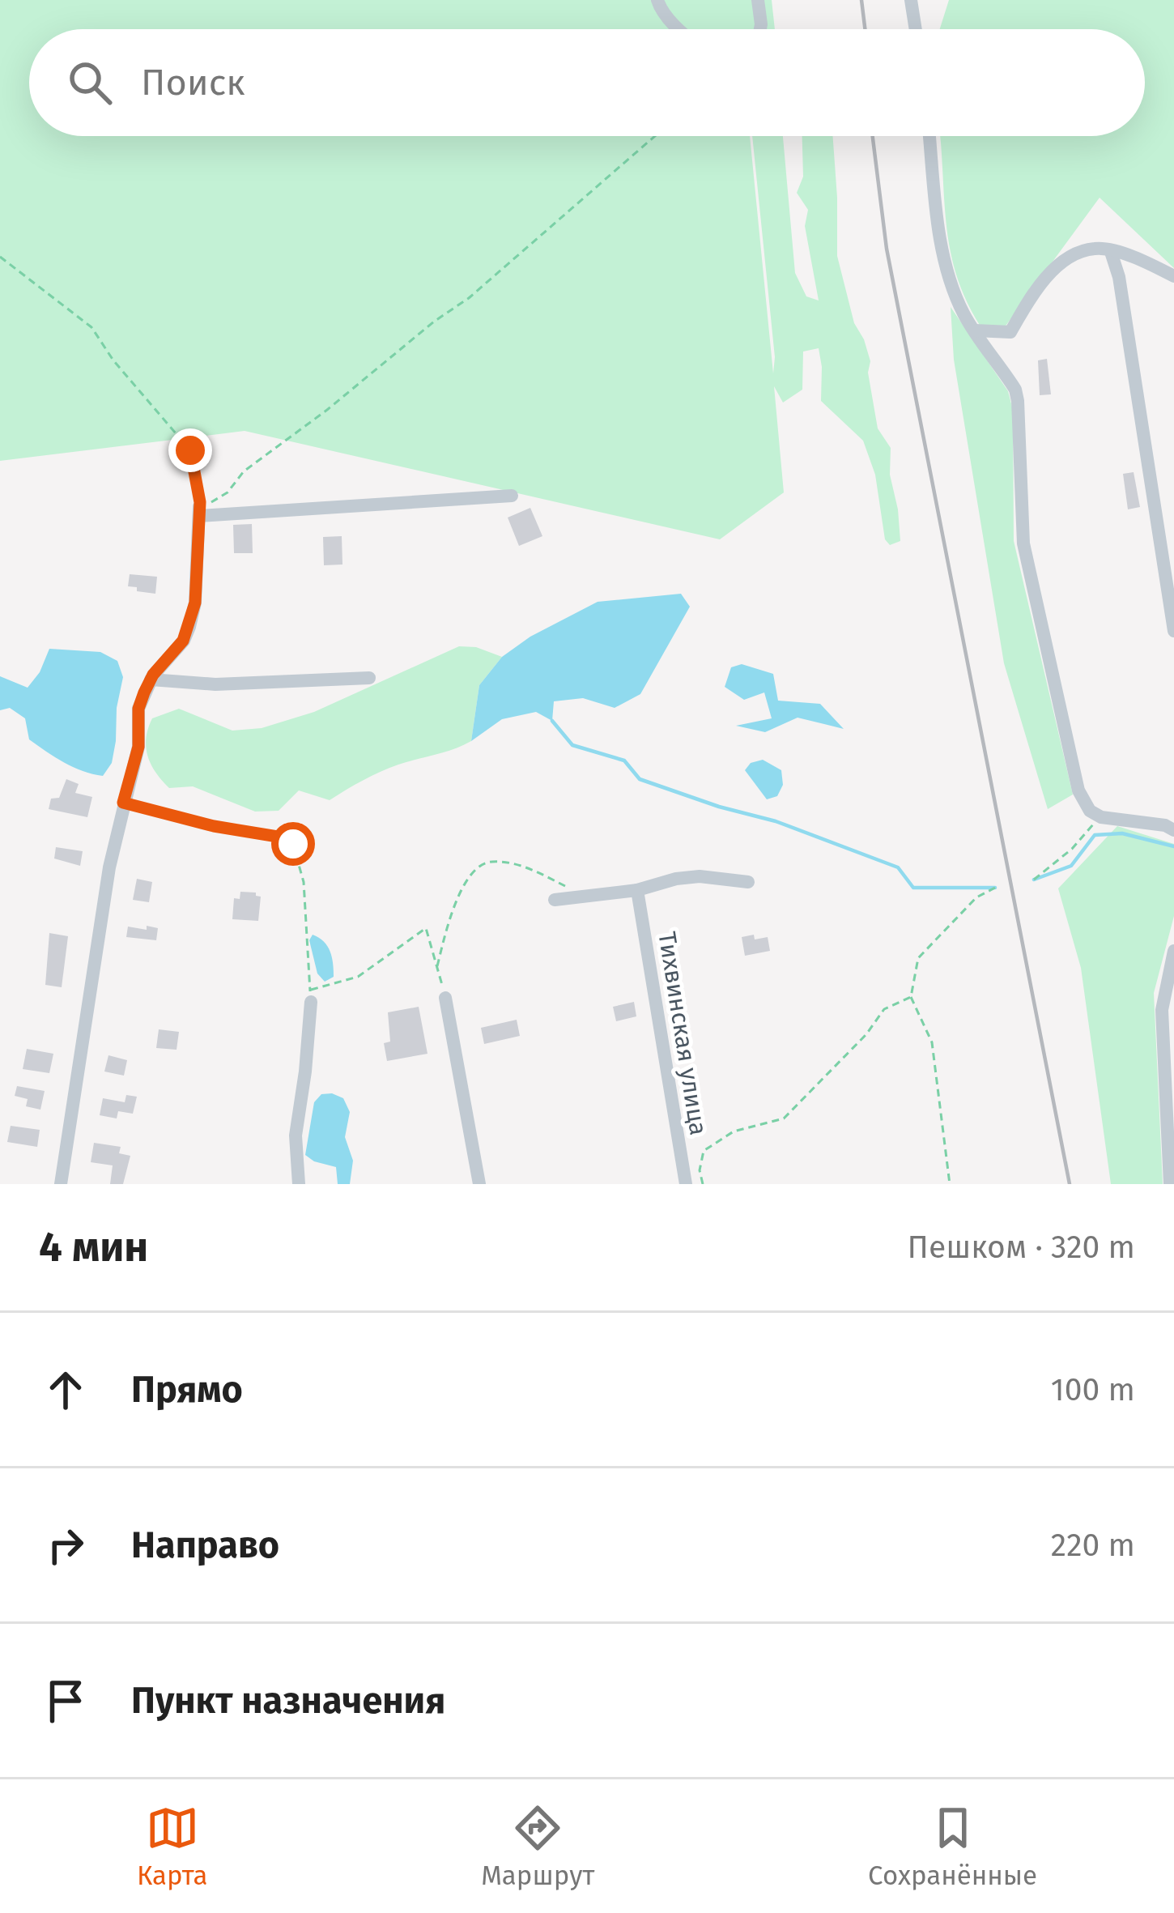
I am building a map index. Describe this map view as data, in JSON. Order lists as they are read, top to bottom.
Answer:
{
  "streets": {
    "street": ["Тихвинская улица"]
  },
  "page": {
    "search": "Поиск",
    "heading": ["4 мин", "Пешком · 320 m"],
    "list": [
      ["Прямо", "100 m"],
      ["Направо", "220 m"],
      "Пункт назначения"
    ],
    "nav": ["Карта", "Маршрут", "Сохранённые"]
  }
}
